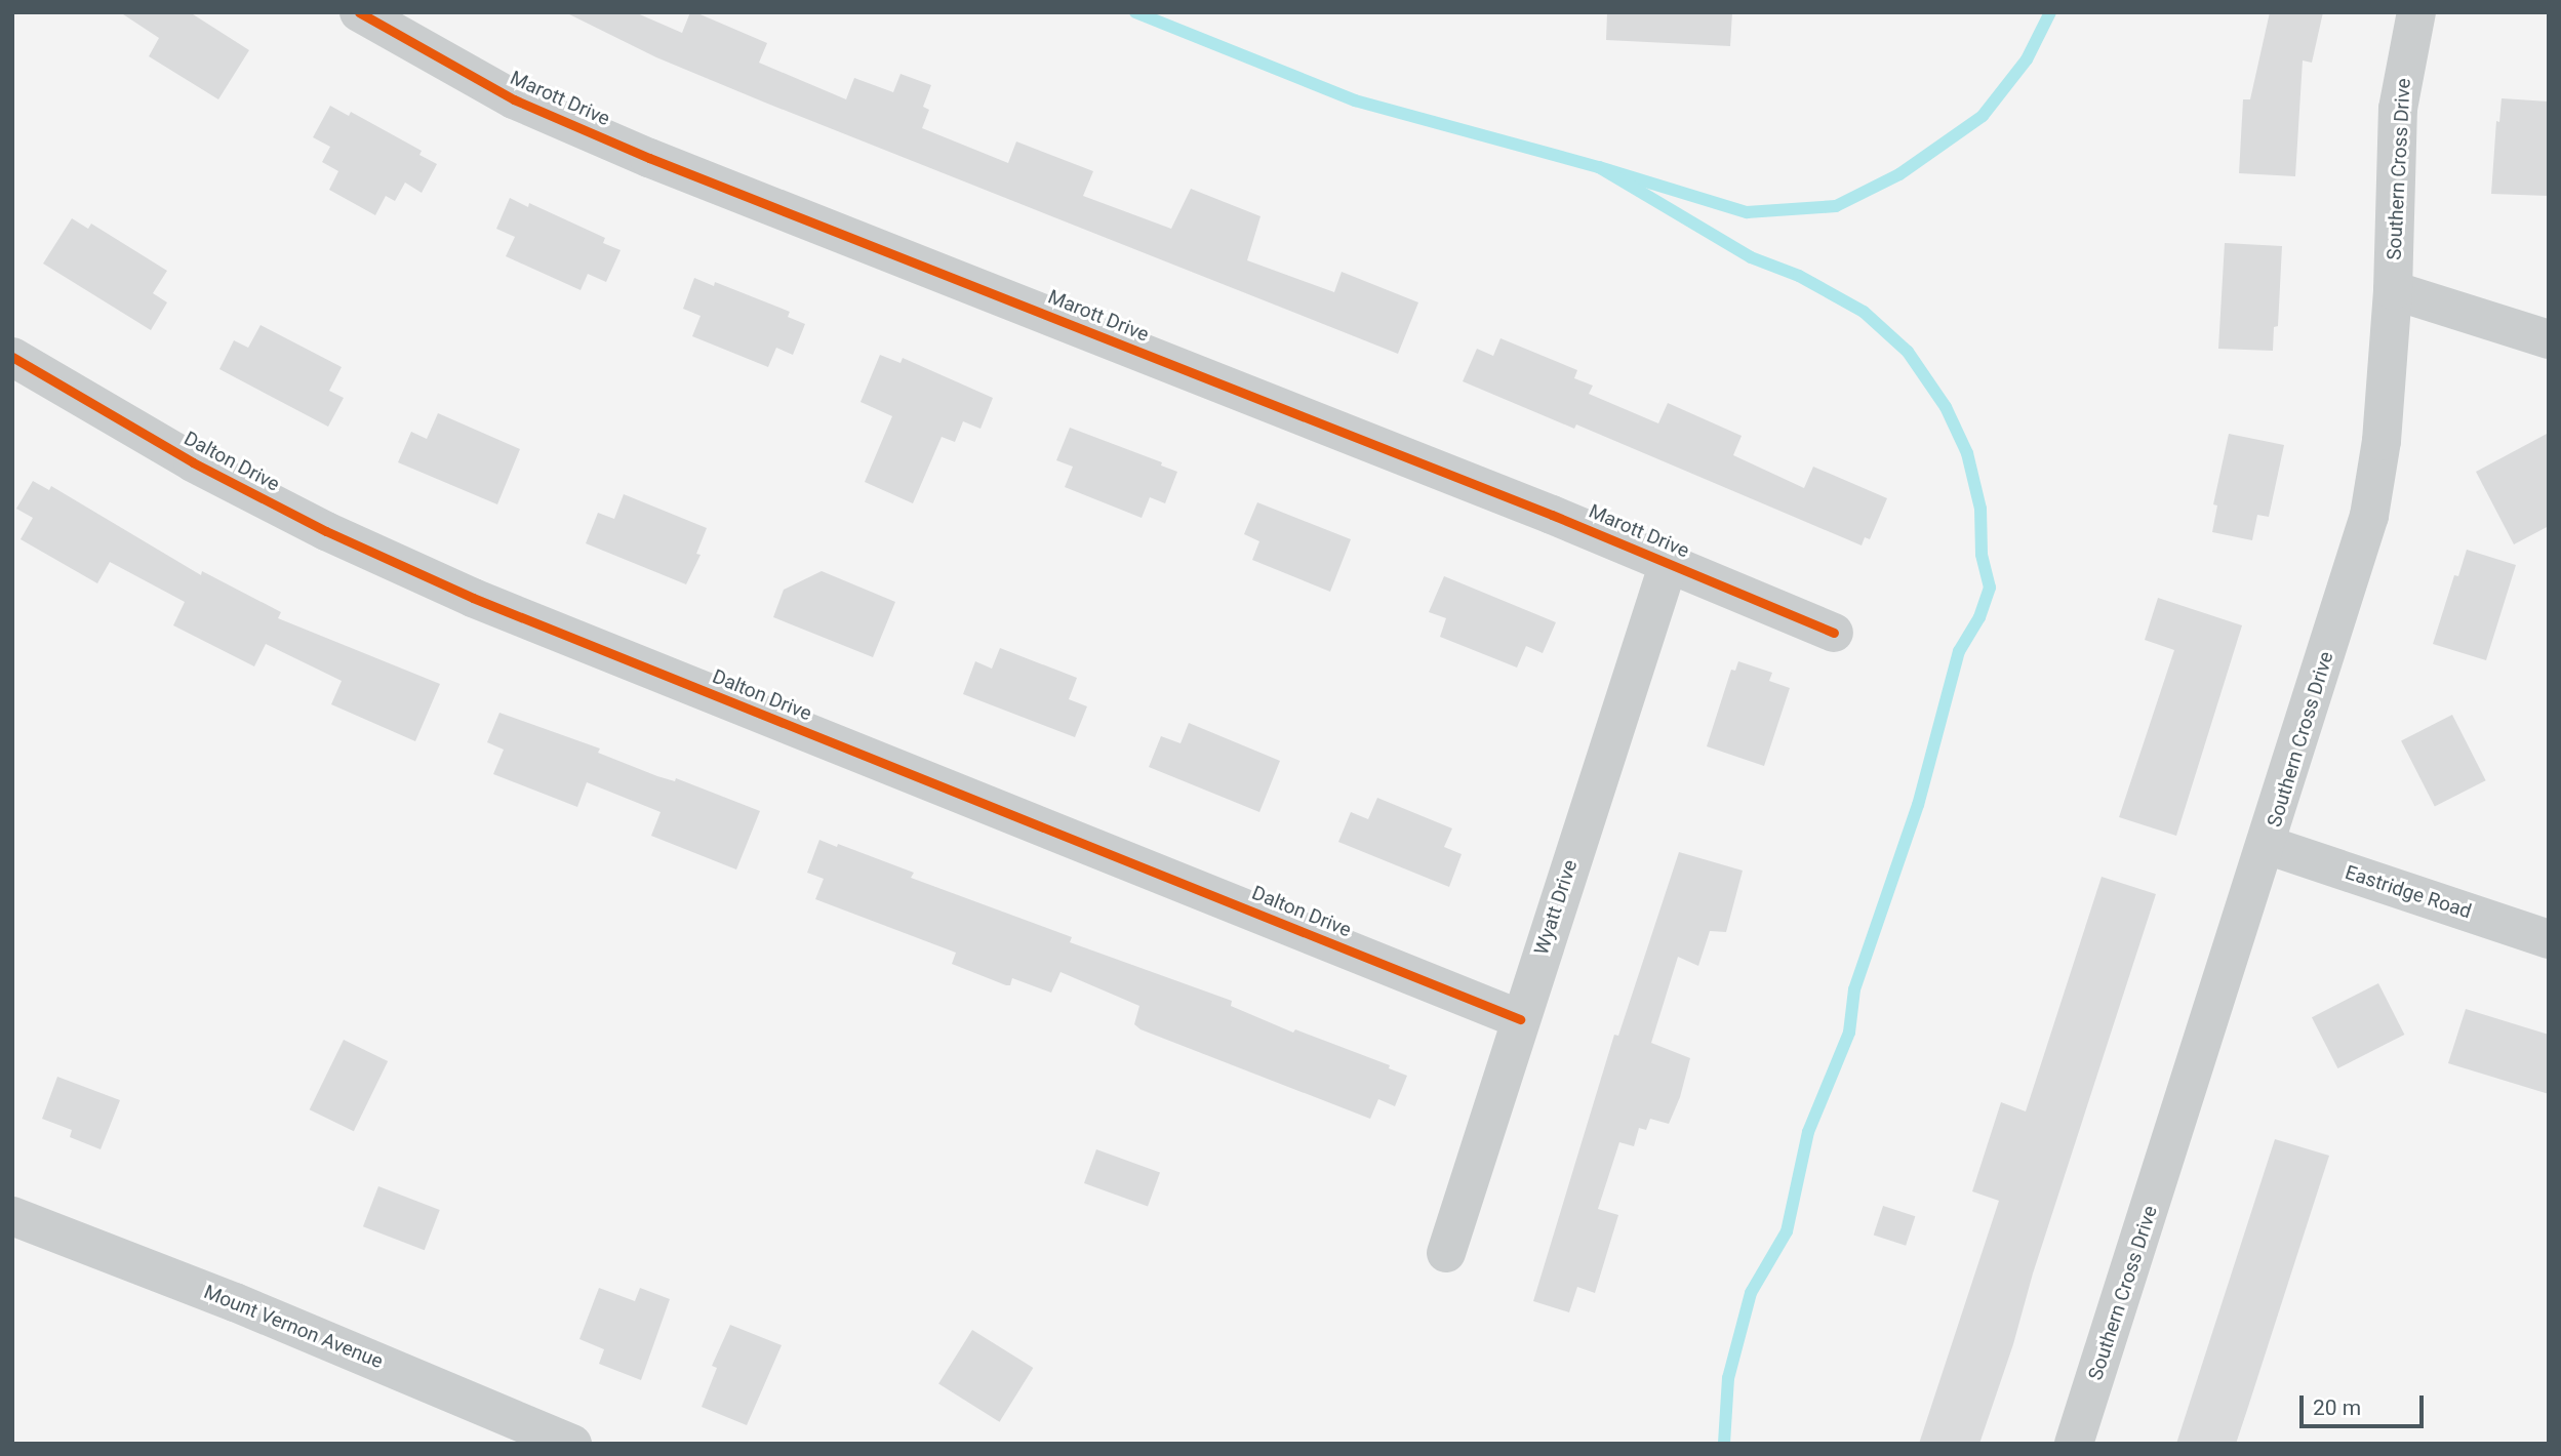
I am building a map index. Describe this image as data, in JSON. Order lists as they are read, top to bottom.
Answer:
{
  "streets": {
    "street": [
      "Marott Drive",
      "Southern Cross Drive",
      "Dalton Drive",
      "Eastridge Road",
      "Wyatt Drive",
      "Mount Vernon Avenue"
    ]
  },
  "crossings": [
    ["Marott Drive", "Wyatt Drive"],
    ["Southern Cross Drive", "Eastridge Road"],
    ["Dalton Drive", "Wyatt Drive"]
  ],
  "scale_bar": "20 m"
}
